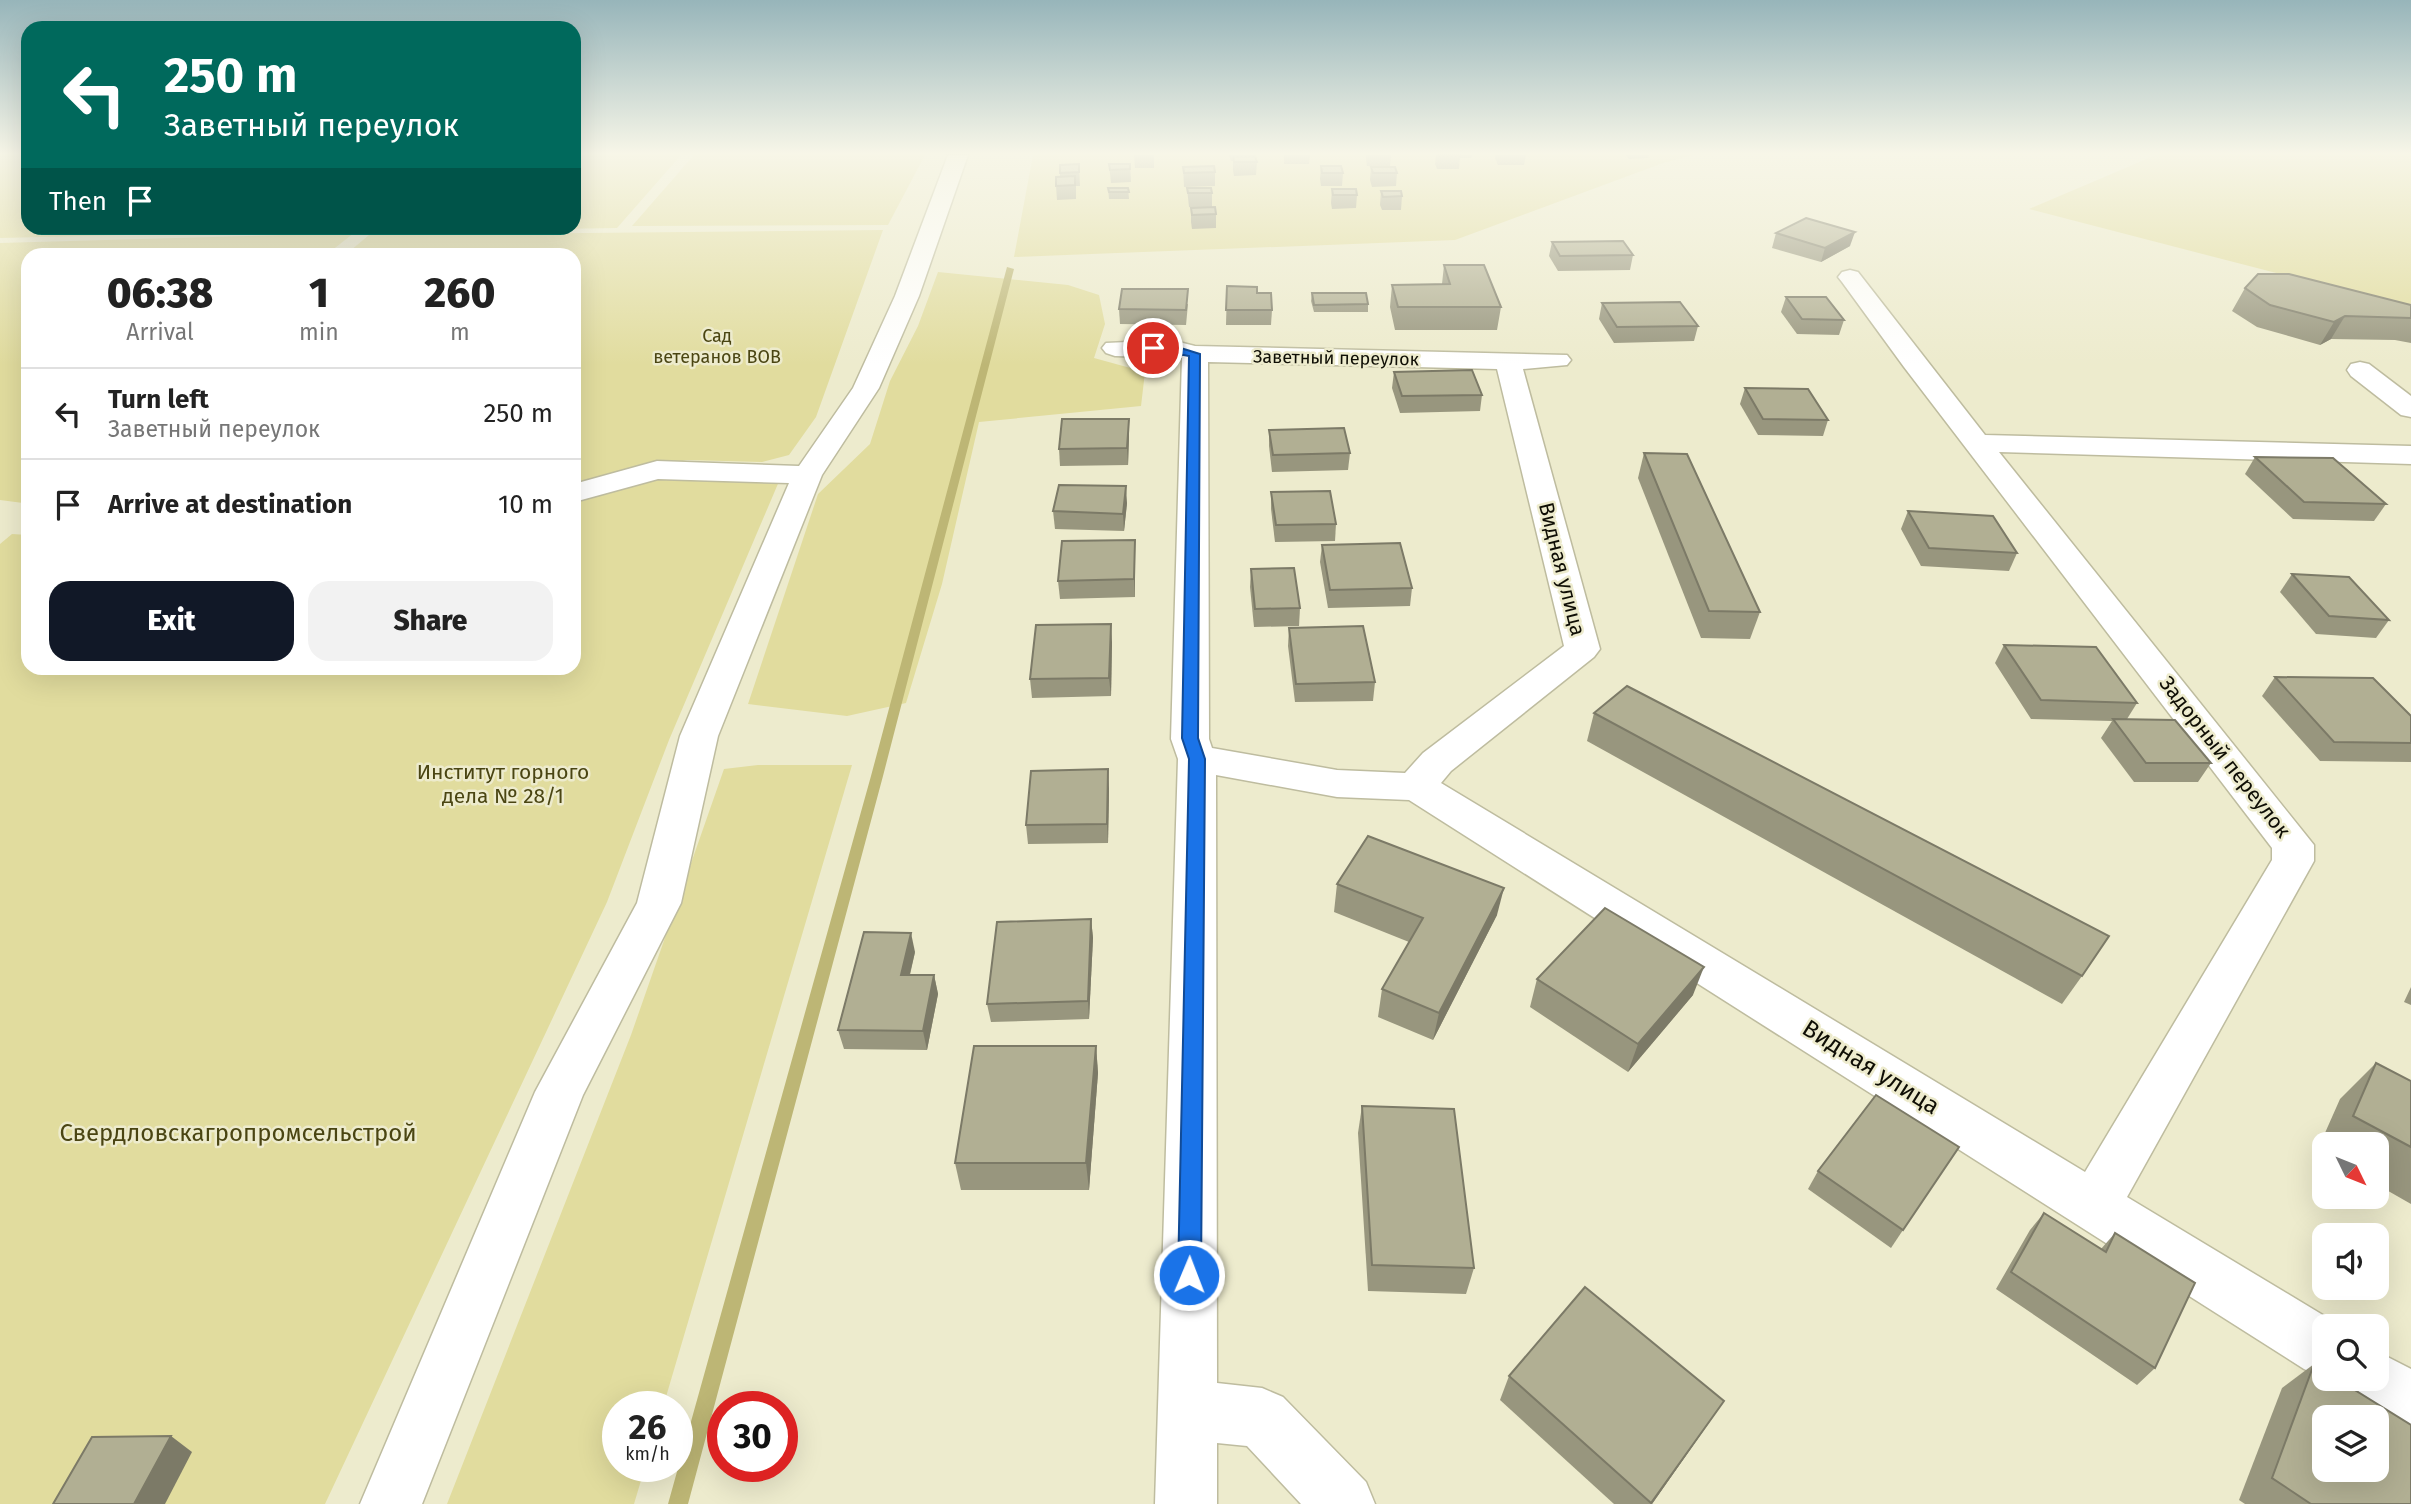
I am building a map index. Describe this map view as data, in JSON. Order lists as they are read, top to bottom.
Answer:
{
  "streets": {
    "street": ["Заветный переулок", "Видная улица", "Задорный переулок"]
  },
  "crossings": [
    ["Заветный переулок", "Видная улица"],
    ["Видная улица", "Задорный переулок"]
  ],
  "parks": ["Сад ветеранов ВОВ", "Институт горного дела № 28/1", "Свердловскагропромсельстрой"],
  "north": "bottom right",
  "page": {
    "turn": ["250 m", "Заветный переулок"],
    "then": "Then",
    "eta": [
      "06:38",
      "Arrival",
      "1",
      "min",
      "260",
      "m"
    ],
    "list": [
      {
        "name": "Turn left",
        "note": "Заветный переулок",
        "value": "250 m"
      },
      {
        "name": "Arrive at destination",
        "value": "10 m"
      }
    ],
    "buttons": ["Exit", "Share"],
    "speed": "26 km/h",
    "limit": "30"
  }
}
